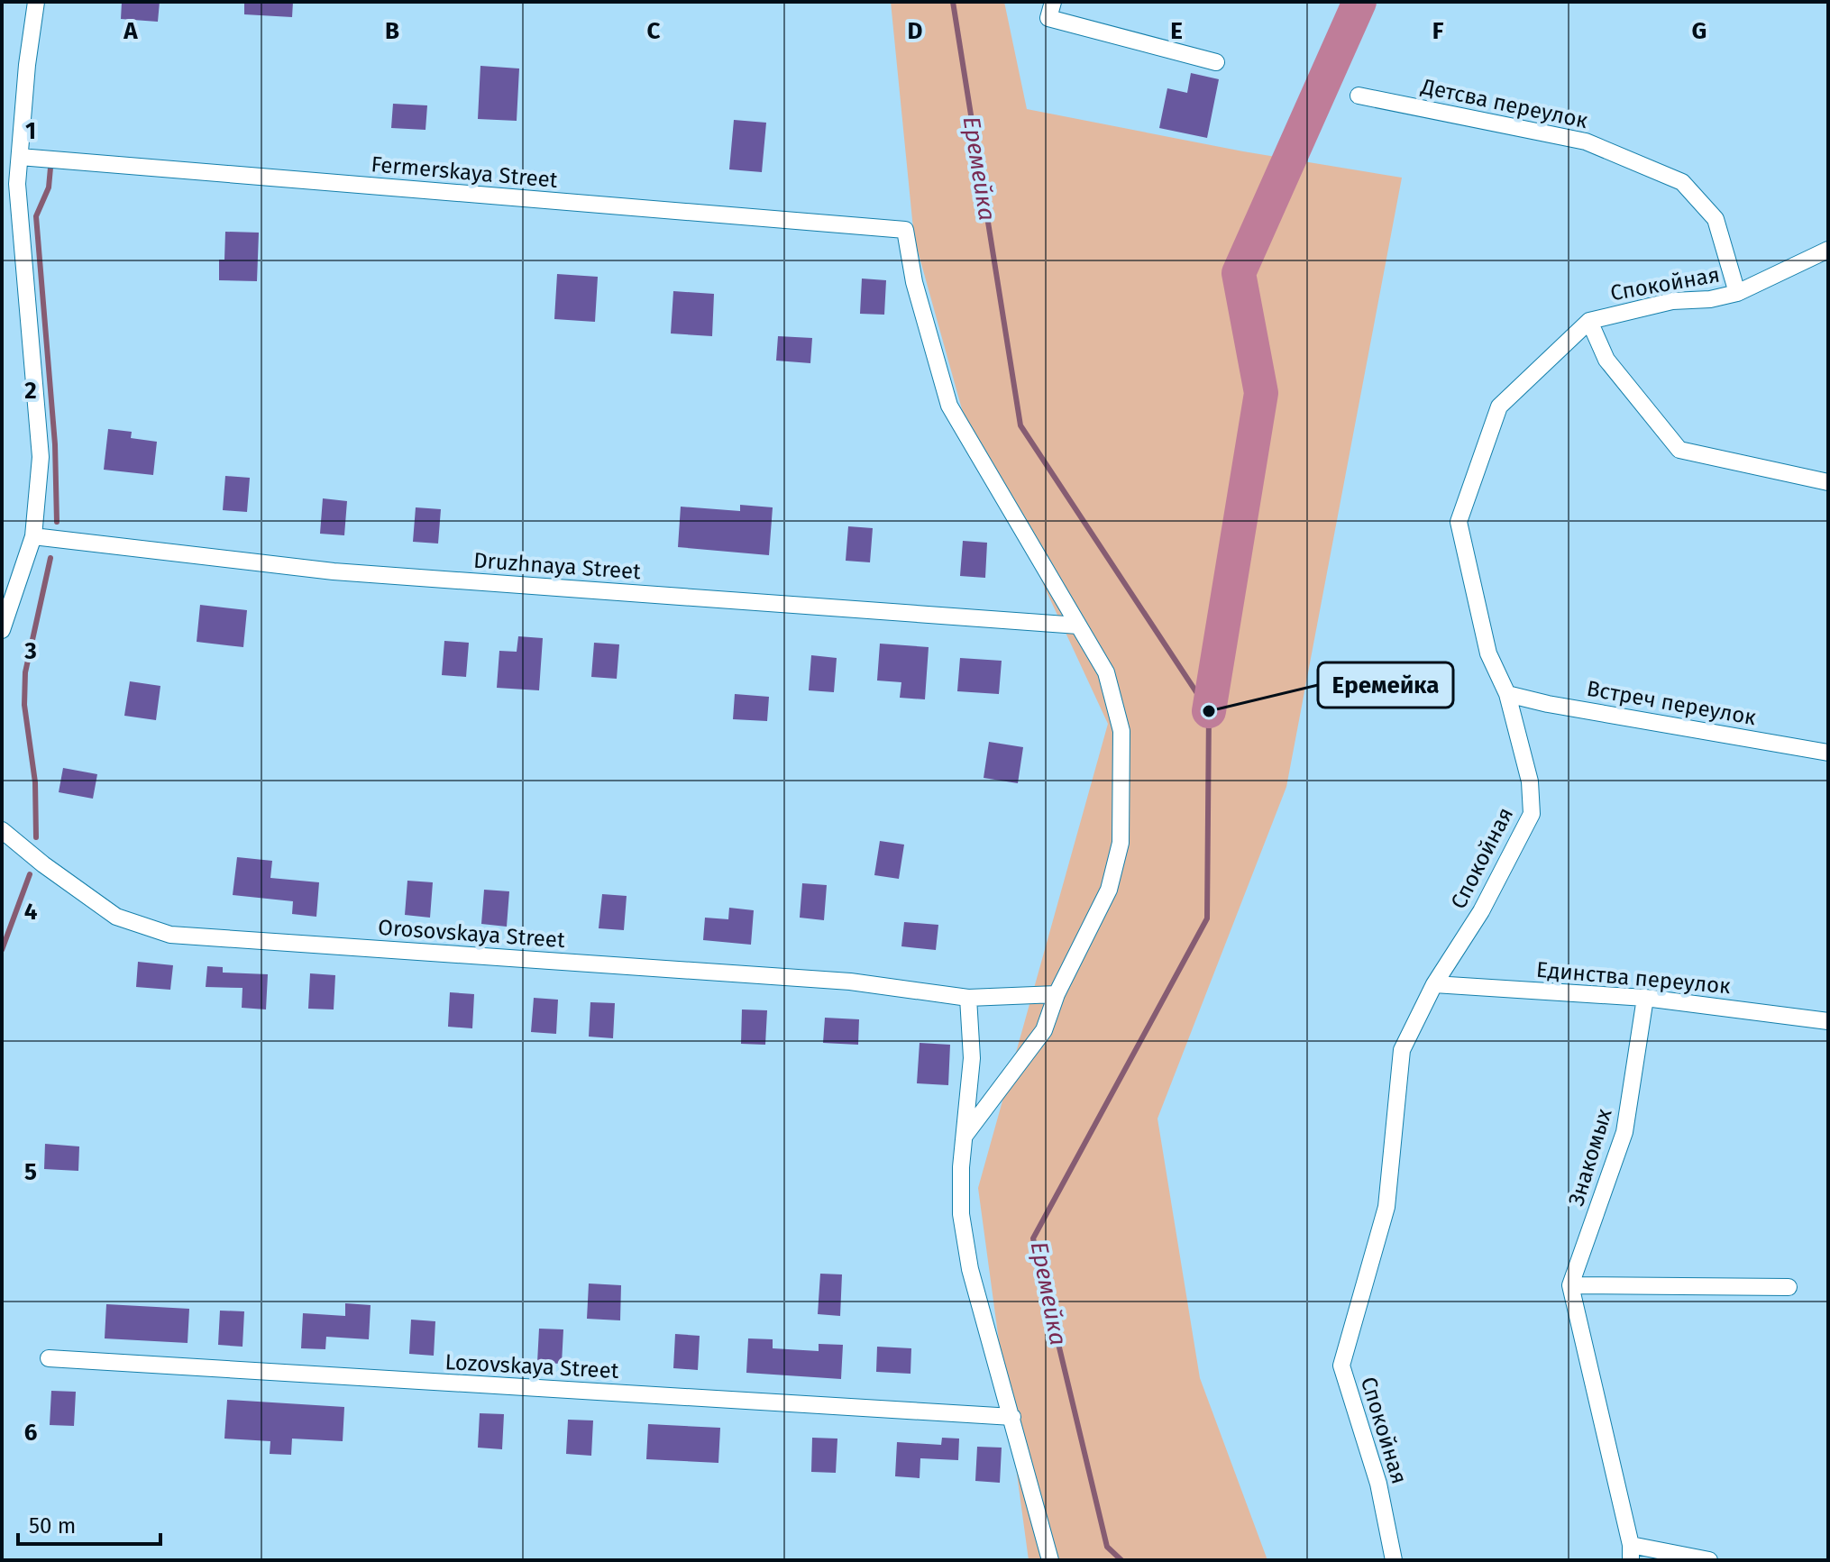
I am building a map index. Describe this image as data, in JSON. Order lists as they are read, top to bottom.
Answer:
{
  "streets": {
    "street": [
      "Детсва переулок",
      "Fermerskaya Street",
      "Спокойная",
      "Druzhnaya Street",
      "Встреч переулок",
      "Orosovskaya Street",
      "Единства переулок",
      "Знакомых",
      "Lozovskaya Street"
    ]
  },
  "crossings": [
    ["Детсва переулок", "Спокойная"],
    ["Fermerskaya Street", "Druzhnaya Street"],
    ["Спокойная", "Встреч переулок"],
    ["Спокойная", "Единства переулок"],
    ["Единства переулок", "Знакомых"]
  ],
  "water": ["Еремейка"],
  "places": ["Еремейка"],
  "scale_bar": "50 m",
  "grid": {
    "columns": [
      "A",
      "B",
      "C",
      "D",
      "E",
      "F",
      "G"
    ],
    "rows": [
      "1",
      "2",
      "3",
      "4",
      "5",
      "6"
    ]
  }
}
